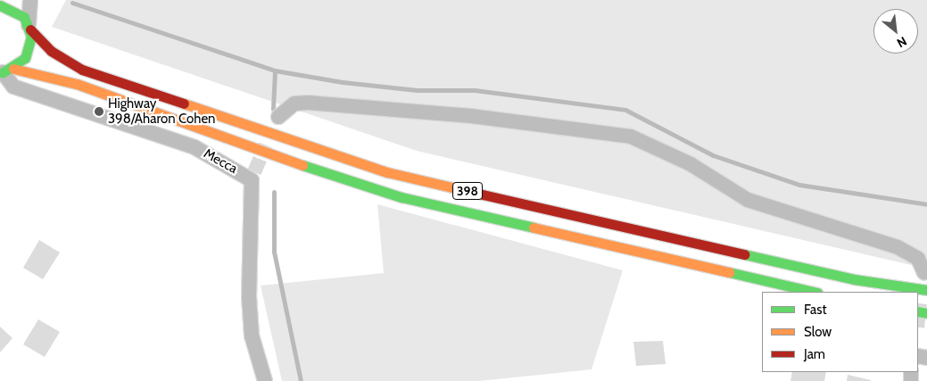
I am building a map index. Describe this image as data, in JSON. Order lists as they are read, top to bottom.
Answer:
{
  "streets": {
    "main road": ["398"],
    "street": ["Mecca"]
  },
  "crossings": [
    ["Mecca", "398"]
  ],
  "places": ["Highway 398/Aharon Cohen"],
  "legend": ["Fast", "Slow", "Jam"],
  "north": "bottom right"
}
